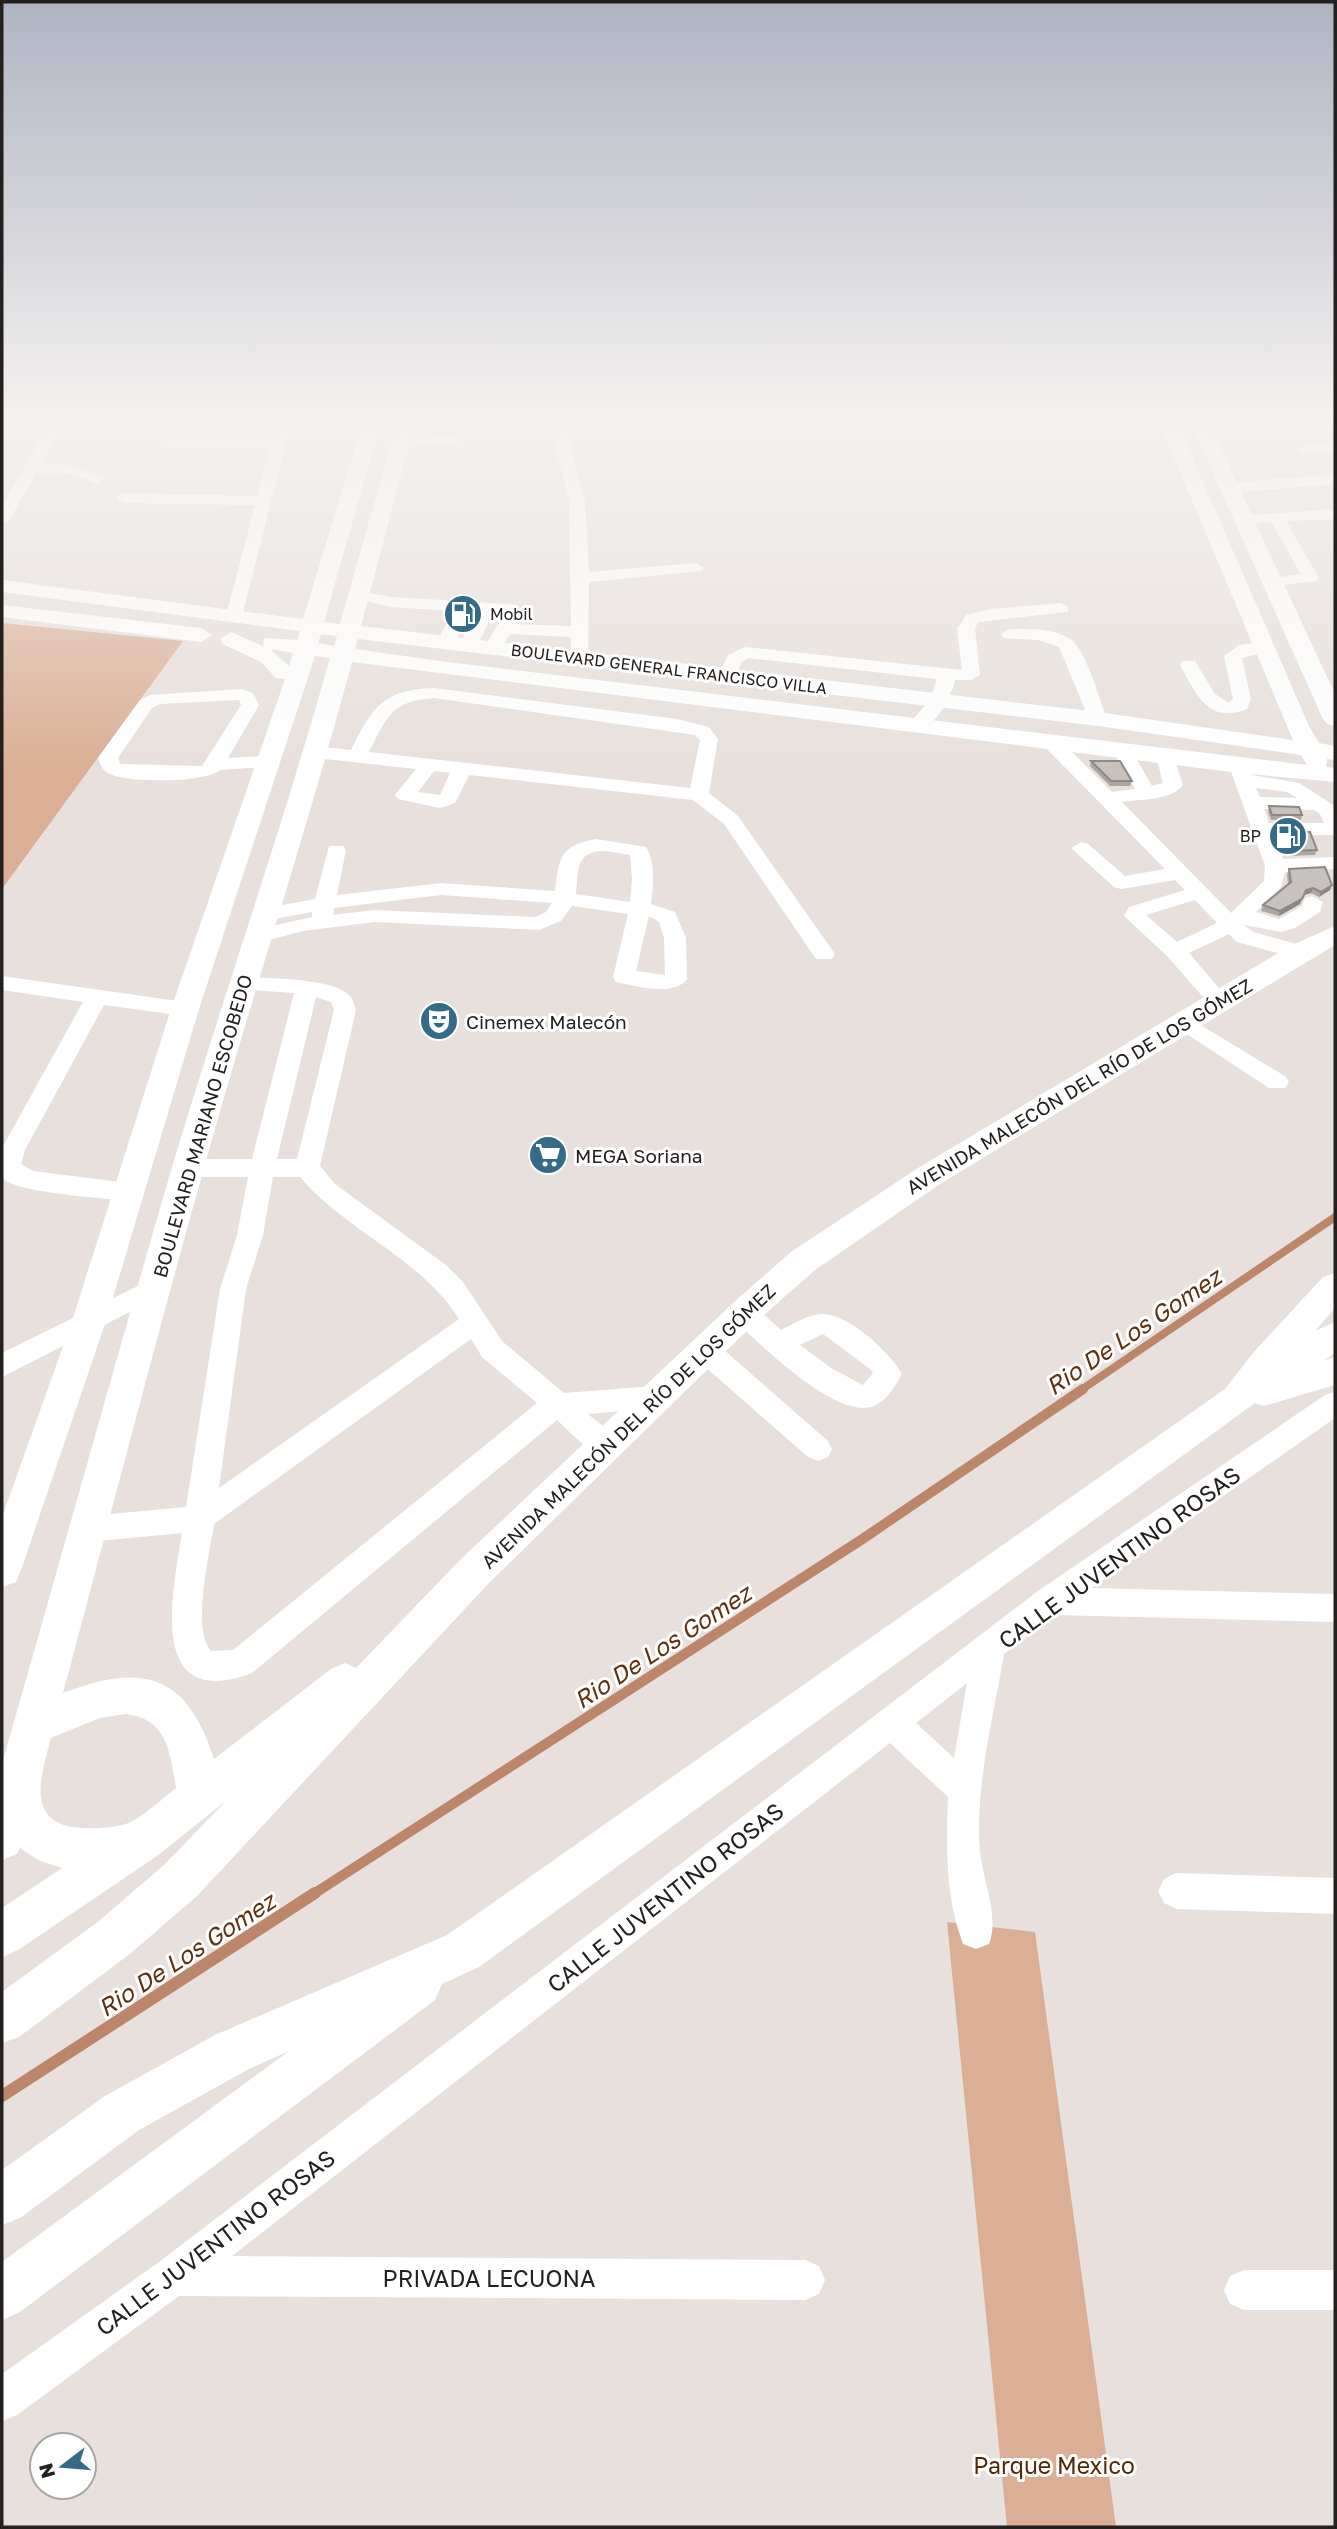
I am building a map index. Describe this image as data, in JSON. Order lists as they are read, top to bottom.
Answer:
{
  "streets": {
    "main road": ["BOULEVARD GENERAL FRANCISCO VILLA", "AVENIDA MALECÓN DEL RÍO DE LOS GÓMEZ", "BOULEVARD MARIANO ESCOBEDO"],
    "street": ["CALLE JUVENTINO ROSAS", "PRIVADA LECUONA"]
  },
  "crossings": [
    ["BOULEVARD GENERAL FRANCISCO VILLA", "BOULEVARD MARIANO ESCOBEDO"],
    ["CALLE JUVENTINO ROSAS", "PRIVADA LECUONA"]
  ],
  "water": ["Rio De Los Gomez"],
  "parks": ["Parque Mexico"],
  "places": {
    "fuel station": ["Mobil", "BP"],
    "theatre": ["Cinemex Malecón"],
    "supermarket": ["MEGA Soriana"]
  },
  "north": "left"
}
